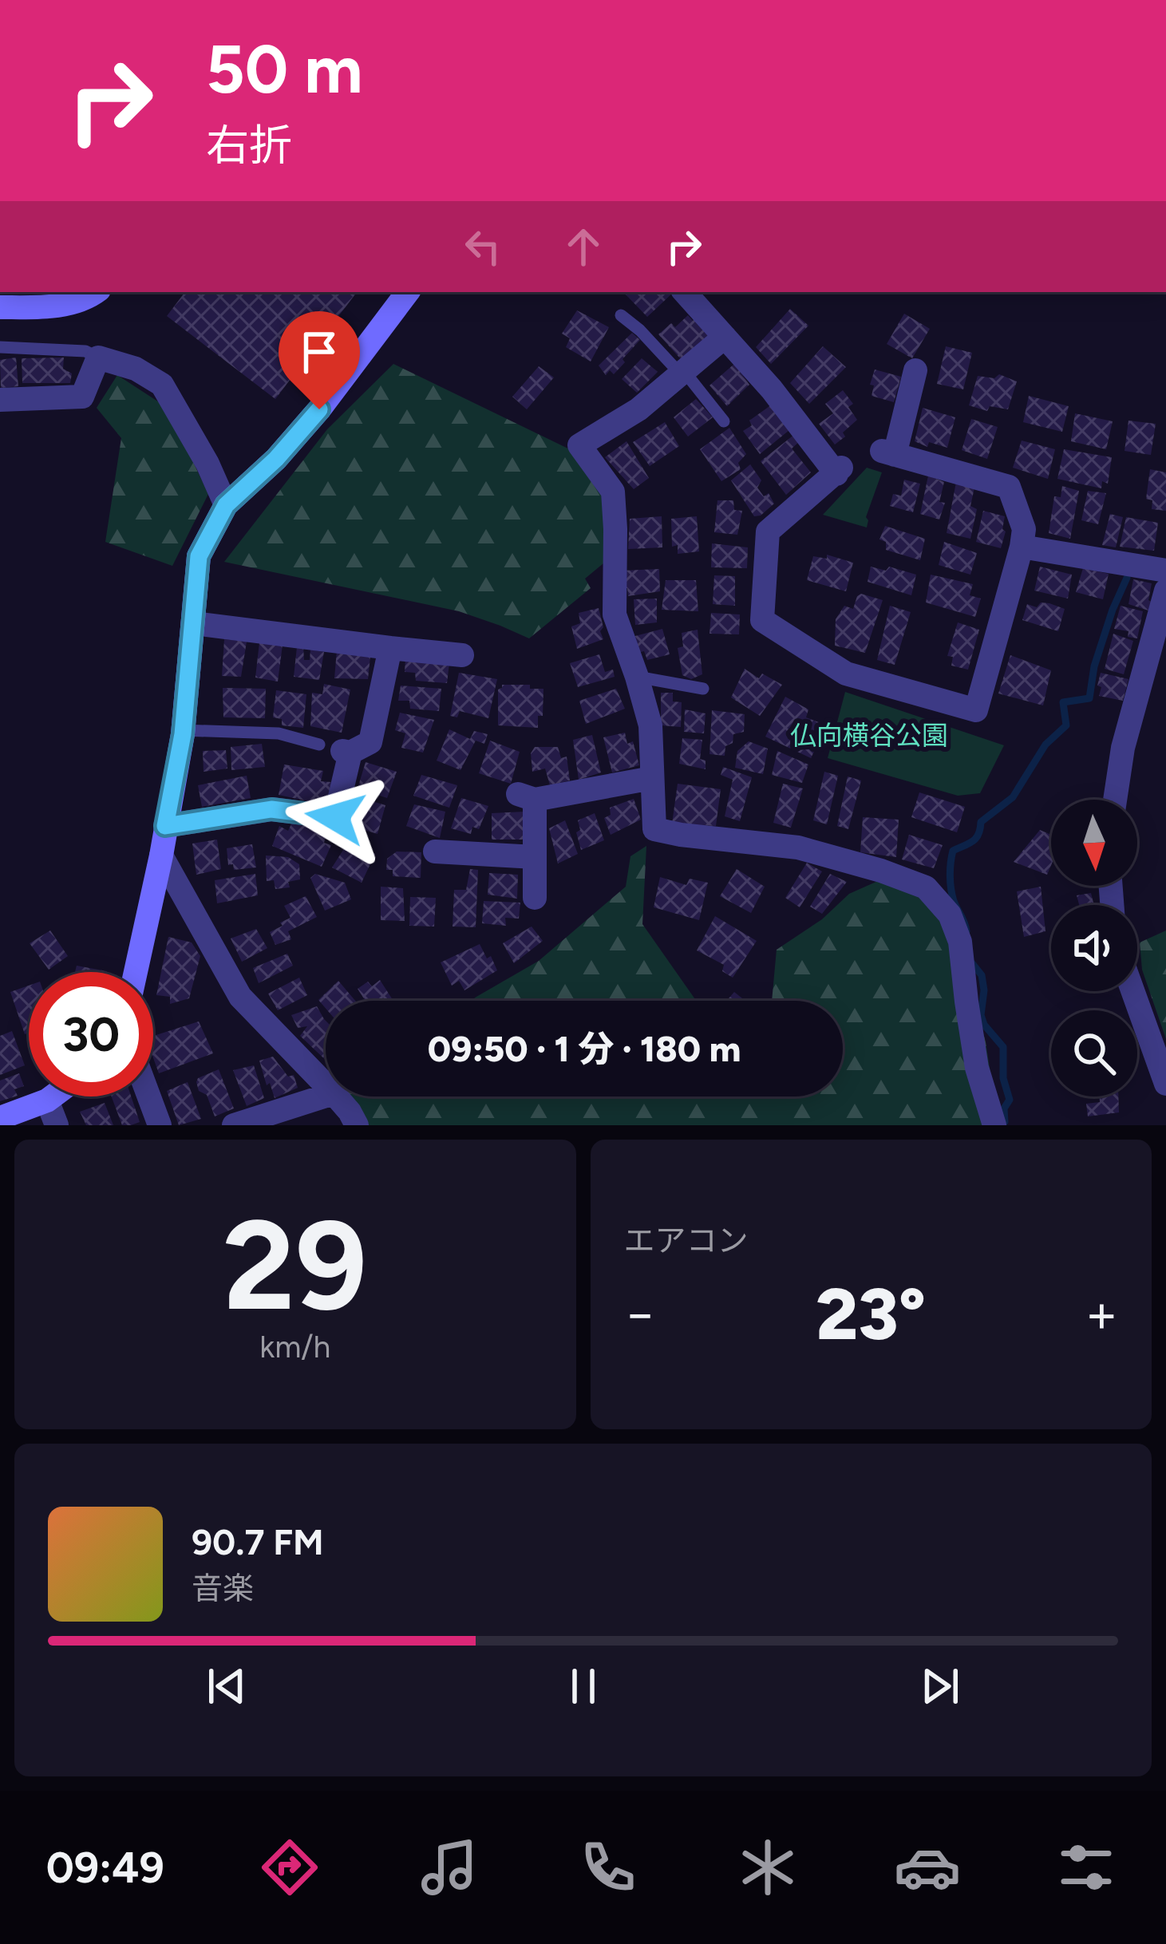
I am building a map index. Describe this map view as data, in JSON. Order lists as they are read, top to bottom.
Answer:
{
  "parks": ["仏向横谷公園"],
  "north": "bottom",
  "page": {
    "turn": ["50 m", "右折"],
    "limit": "30",
    "trip": "09:50 · 1 分 · 180 m",
    "tile": [
      ["29", "km/h"],
      "エアコン"
    ],
    "heat": ["−", "23°", "+"],
    "song": ["90.7 FM", "音楽"],
    "tabs": "09:49"
  }
}
